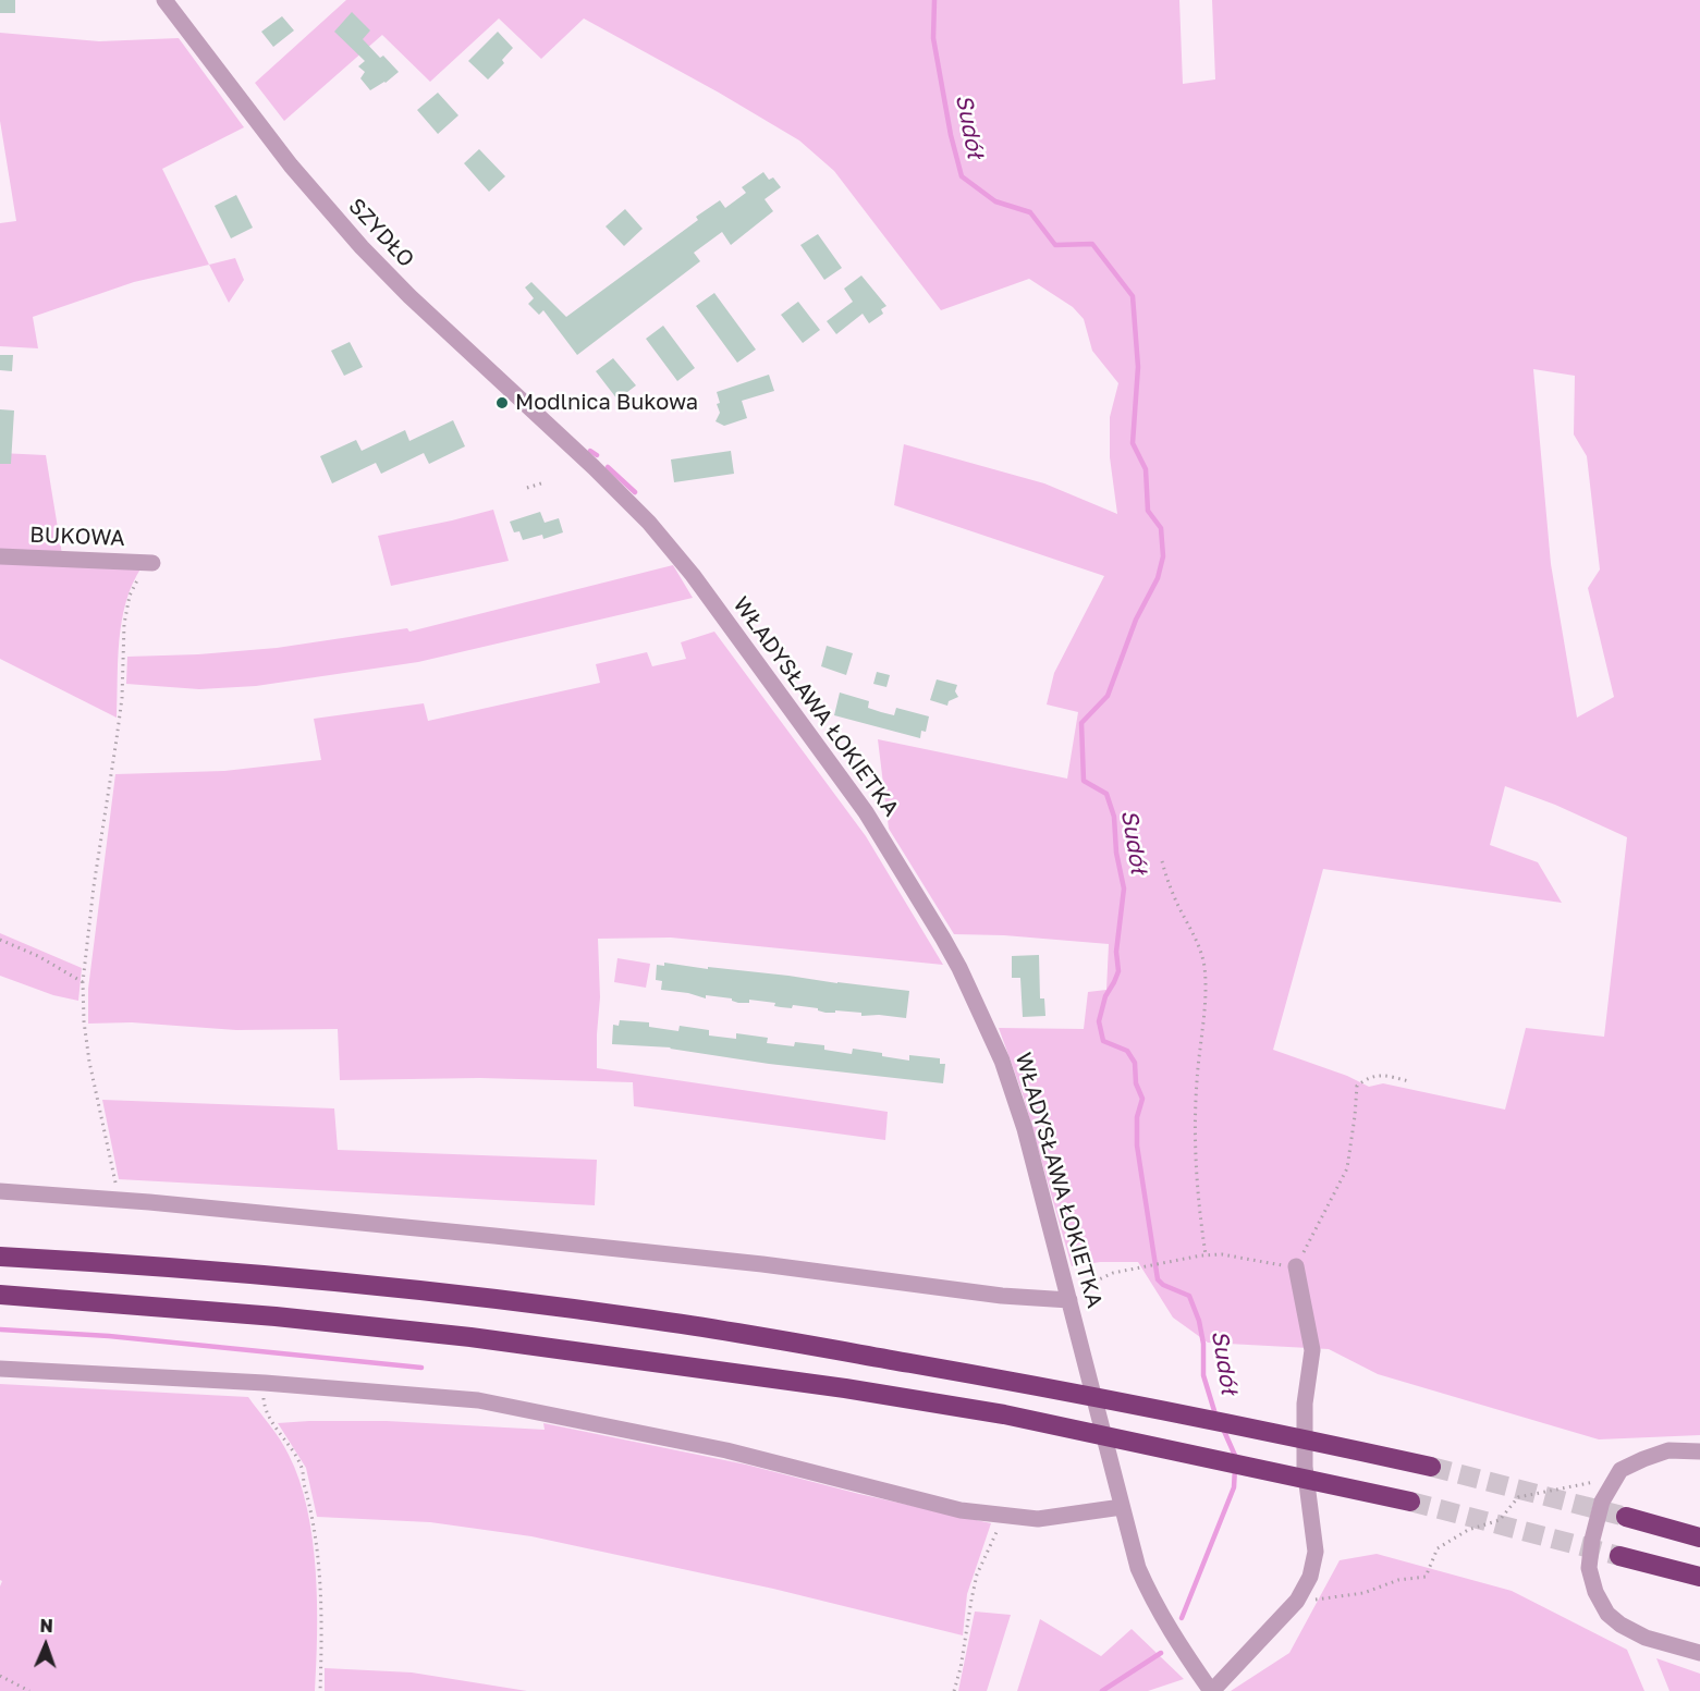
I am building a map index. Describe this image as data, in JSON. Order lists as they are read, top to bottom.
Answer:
{
  "streets": {
    "street": ["SZYDŁO", "BUKOWA", "WŁADYSŁAWA ŁOKIETKA"]
  },
  "crossings": [
    ["SZYDŁO", "WŁADYSŁAWA ŁOKIETKA"]
  ],
  "water": ["Sudół"],
  "places": ["Modlnica Bukowa"],
  "north": "top"
}
